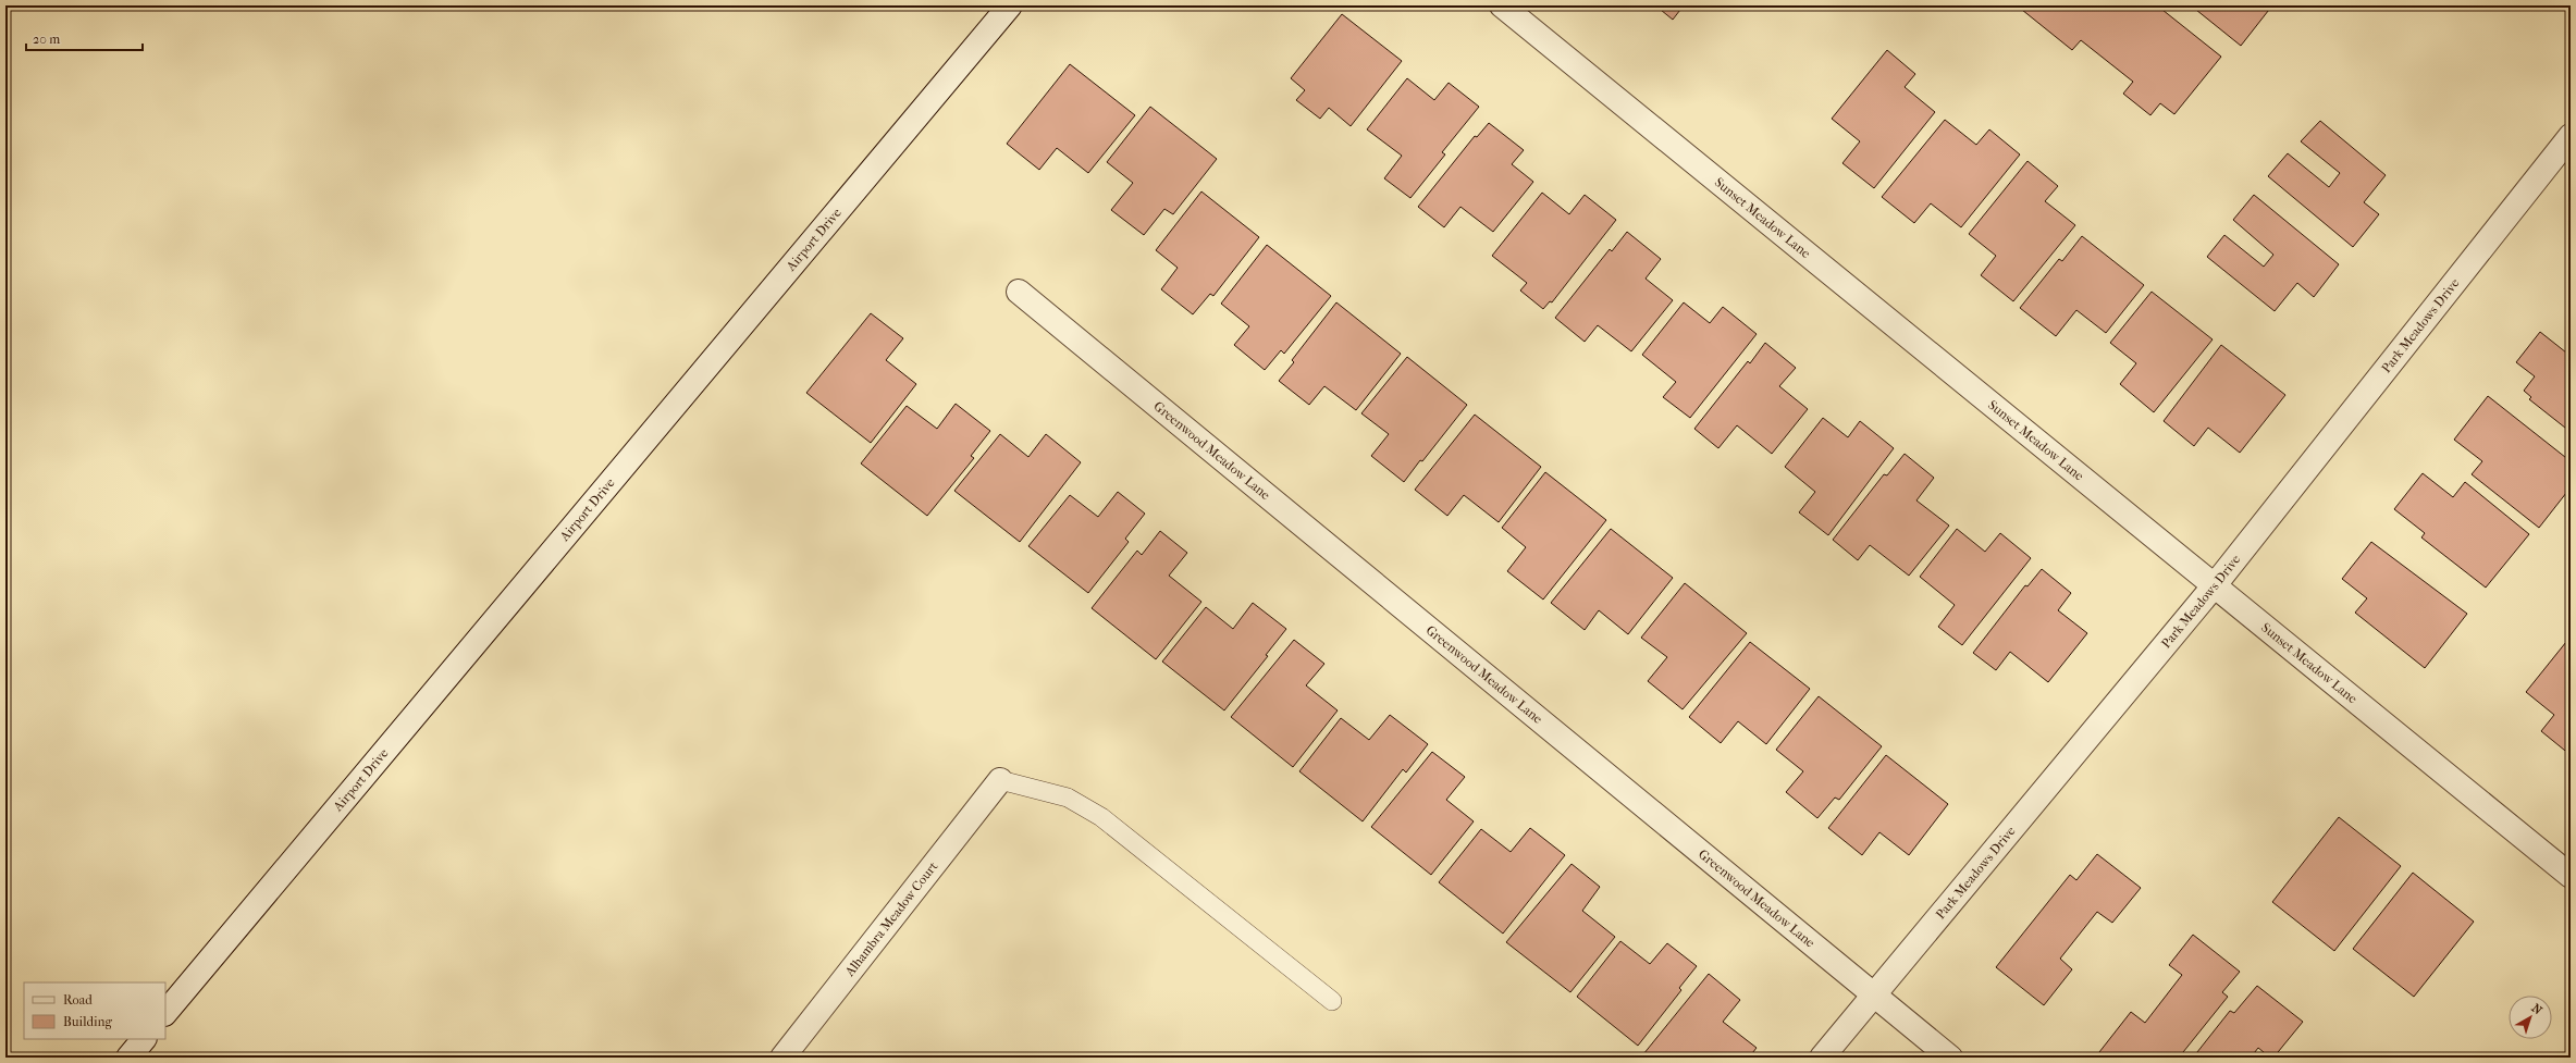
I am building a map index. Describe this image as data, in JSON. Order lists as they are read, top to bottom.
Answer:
{
  "streets": {
    "street": [
      "Sunset Meadow Lane",
      "Airport Drive",
      "Park Meadows Drive",
      "Greenwood Meadow Lane",
      "Alhambra Meadow Court"
    ]
  },
  "crossings": [
    ["Sunset Meadow Lane", "Park Meadows Drive"],
    ["Park Meadows Drive", "Greenwood Meadow Lane"]
  ],
  "legend": ["Road", "Building"],
  "scale_bar": "20 m",
  "north": "top right"
}
